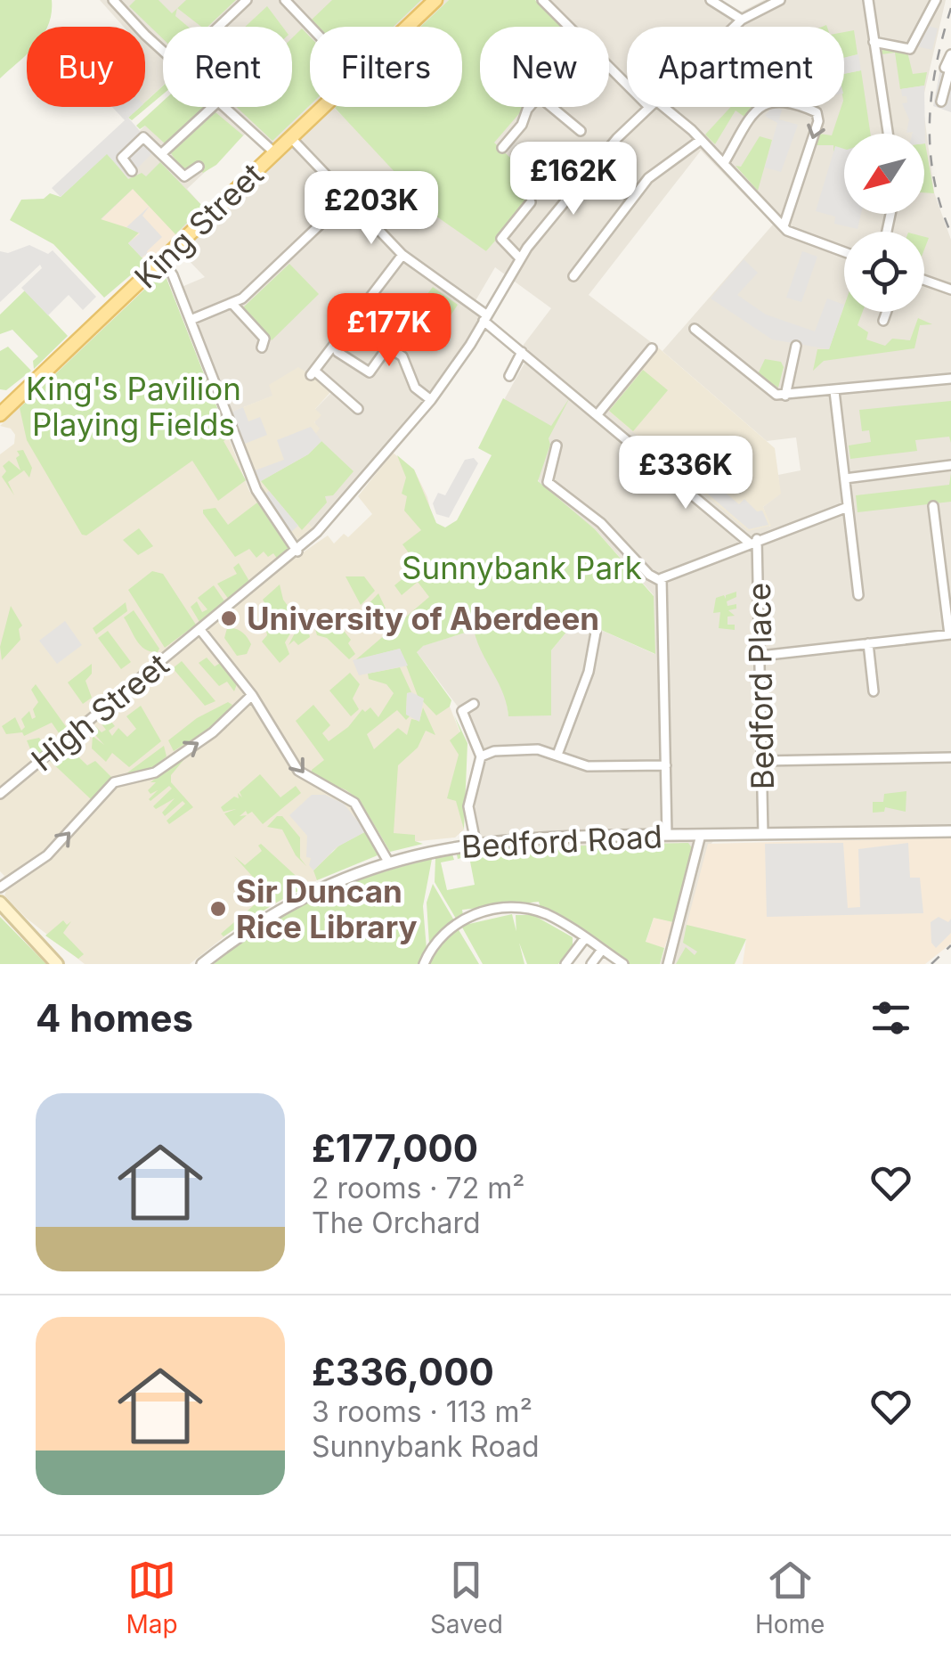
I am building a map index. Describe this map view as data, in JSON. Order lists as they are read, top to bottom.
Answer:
{
  "streets": {
    "main road": ["King Street"],
    "street": ["Bedford Place", "High Street", "Bedford Road"]
  },
  "crossings": [
    ["Bedford Place", "Bedford Road"]
  ],
  "parks": ["King's Pavilion Playing Fields", "Sunnybank Park"],
  "places": ["University of Aberdeen", "Sir Duncan Rice Library"],
  "north": "bottom left",
  "page": {
    "chip": [
      "Buy",
      "Rent",
      "Filters",
      "New",
      "Apartment"
    ],
    "price": [
      "£162K",
      "£203K",
      "£177K",
      "£336K"
    ],
    "heading": "4 homes",
    "list": [
      {
        "name": "£177,000",
        "note": "2 rooms · 72 m² · The Orchard"
      },
      {
        "name": "£336,000",
        "note": "3 rooms · 113 m² · Sunnybank Road"
      }
    ],
    "tabs": ["Map", "Saved", "Home"]
  }
}
